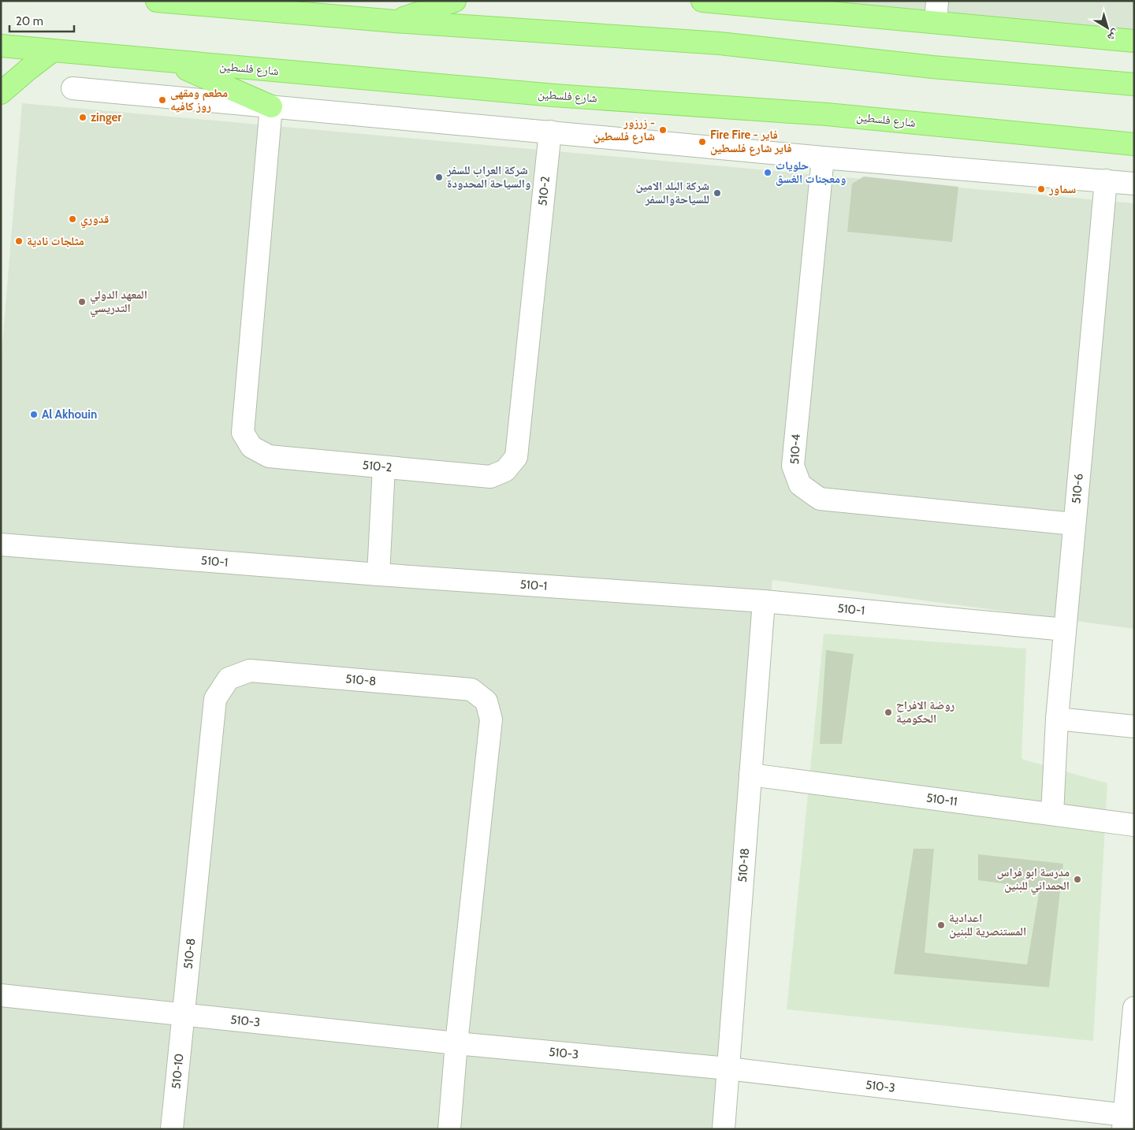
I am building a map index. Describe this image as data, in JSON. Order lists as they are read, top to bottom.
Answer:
{
  "streets": {
    "main road": ["شارع فلسطين"],
    "street": [
      "510-2",
      "510-4",
      "510-6",
      "510-1",
      "510-8",
      "510-11",
      "510-18",
      "510-3",
      "510-10"
    ]
  },
  "crossings": [
    ["510-4", "510-6"],
    ["510-6", "510-1"],
    ["510-6", "510-11"],
    ["510-1", "510-18"],
    ["510-8", "510-3"],
    ["510-8", "510-10"],
    ["510-11", "510-18"],
    ["510-18", "510-3"],
    ["510-3", "510-10"]
  ],
  "places": [
    "مطعم ومقهى روز كافيه",
    "zinger",
    "زرزور - شارع فلسطين",
    "Fire Fire - فاير فاير شارع فلسطين",
    "حلويات ومعجنات الغسق",
    "شركة العراب للسفر والسياحة المحدودة",
    "سماور",
    "شركة البلد الامين للسياحةوالسفر",
    "قدوري",
    "مثلجات نادية",
    "المعهد الدولي التدريسي",
    "Al Akhouin",
    "روضة الافراح الحكومية",
    "مدرسة ابو فراس الحمداني للبنين",
    "اعدادية المستنصرية للبنين"
  ],
  "scale_bar": "20 m",
  "north": "bottom right"
}
